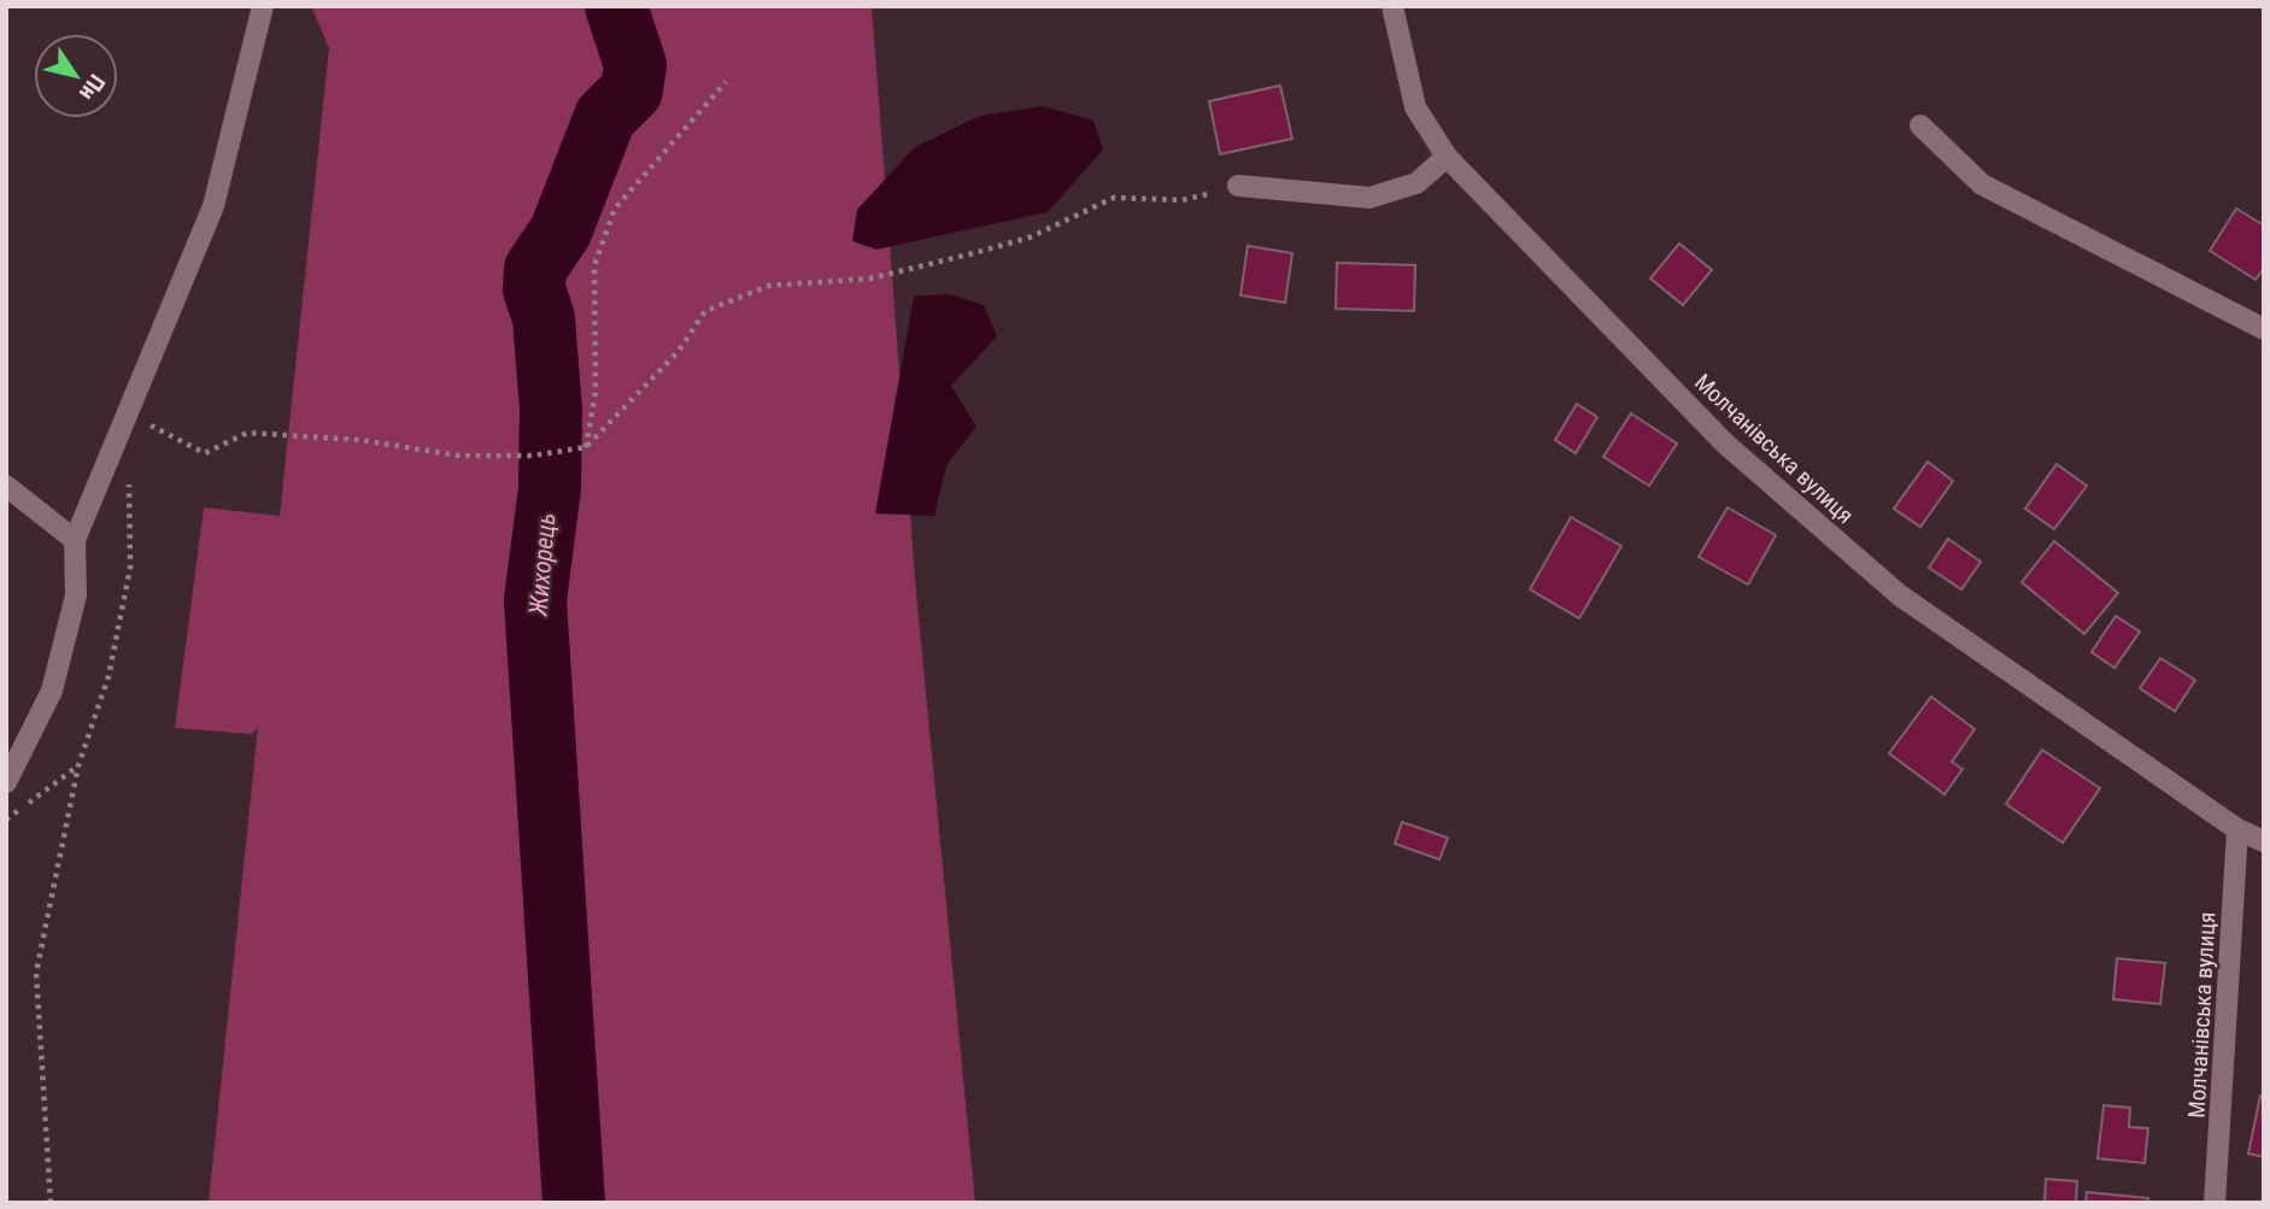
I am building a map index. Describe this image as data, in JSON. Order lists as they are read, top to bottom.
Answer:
{
  "streets": {
    "street": ["Молчанівська вулиця"]
  },
  "water": ["Жихорець"],
  "north": "bottom right"
}
